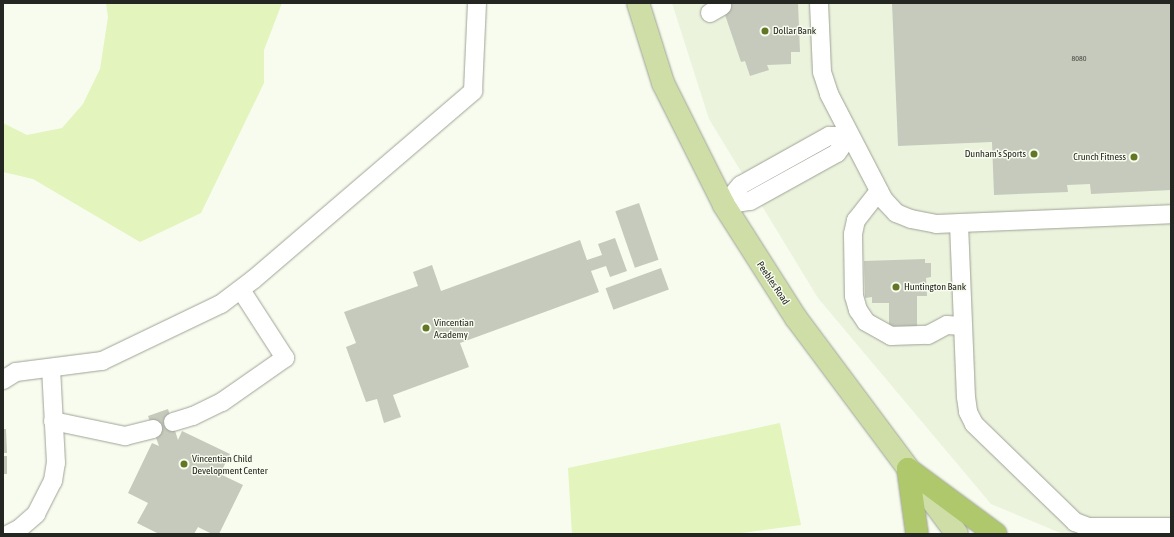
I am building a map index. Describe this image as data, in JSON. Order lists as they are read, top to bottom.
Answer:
{
  "streets": {
    "main road": ["Peebles Road"]
  },
  "places": [
    "Dollar Bank",
    "Dunham's Sports",
    "Crunch Fitness",
    "Huntington Bank",
    "Vincentian Academy",
    "Vincentian Child Development Center"
  ],
  "house_numbers": ["8080"]
}
